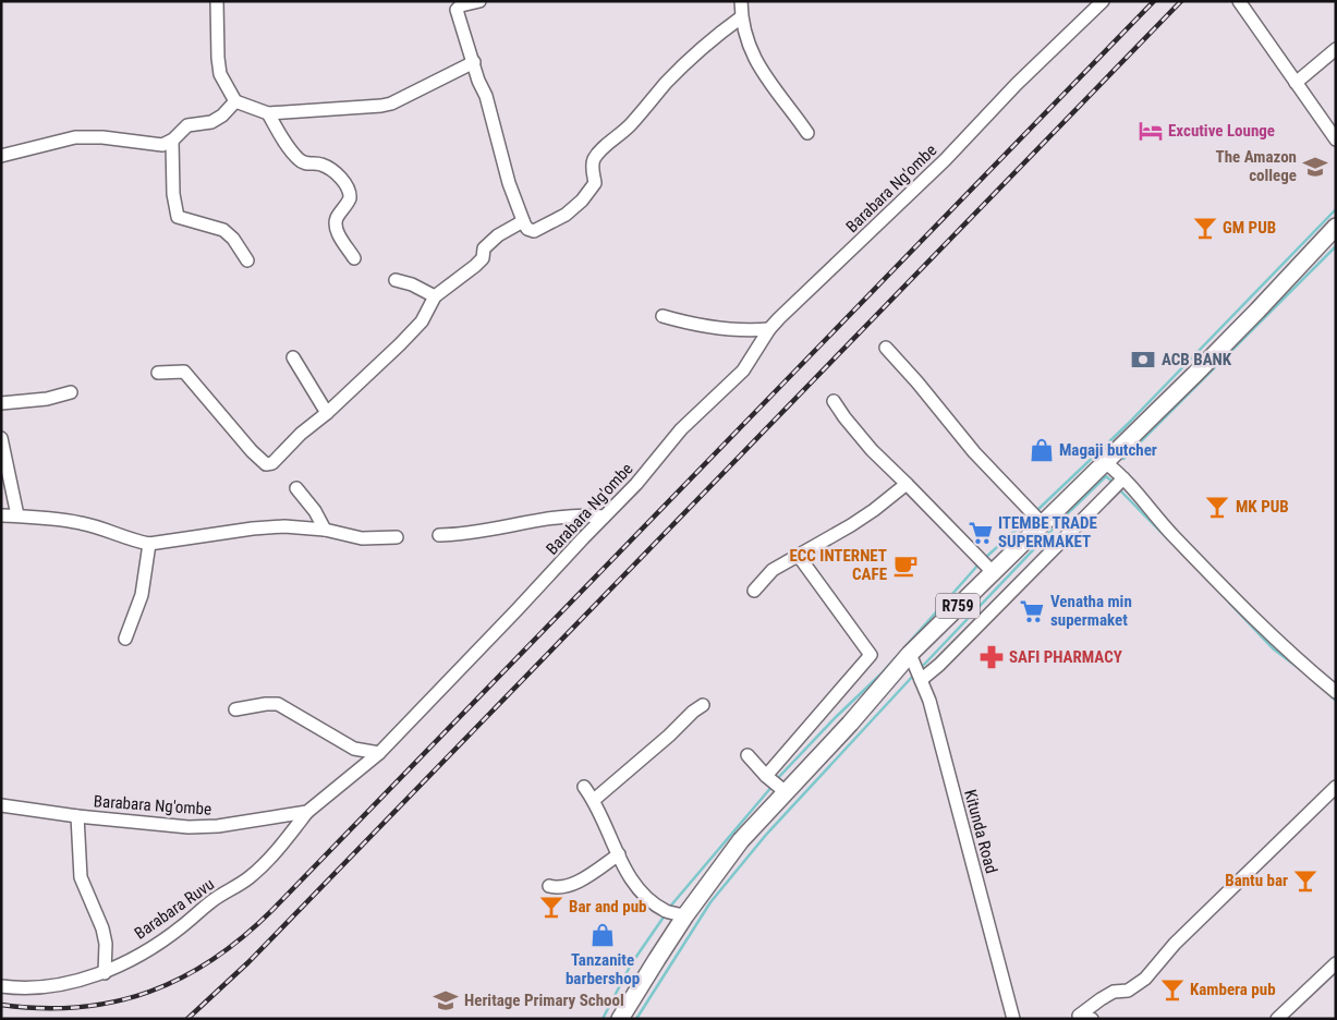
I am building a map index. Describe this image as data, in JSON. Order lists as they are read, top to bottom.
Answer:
{
  "streets": {
    "main road": ["R759"],
    "street": ["Barabara Ng'ombe", "Kitunda Road", "Barabara Ruvu"]
  },
  "crossings": [
    ["Barabara Ng'ombe", "Barabara Ruvu"],
    ["R759", "Kitunda Road"]
  ],
  "places": {
    "hotel": ["Excutive Lounge"],
    "school or university": ["The Amazon college", "Heritage Primary School"],
    "bar": [
      "GM PUB",
      "MK PUB",
      "Bantu bar",
      "Bar and pub",
      "Kambera pub"
    ],
    "bank": ["ACB BANK"],
    "shop": ["Magaji butcher", "Tanzanite barbershop"],
    "supermarket": ["ITEMBE TRADE SUPERMAKET", "Venatha min supermaket"],
    "cafe": ["ECC INTERNET CAFE"],
    "pharmacy": ["SAFI PHARMACY"]
  }
}
